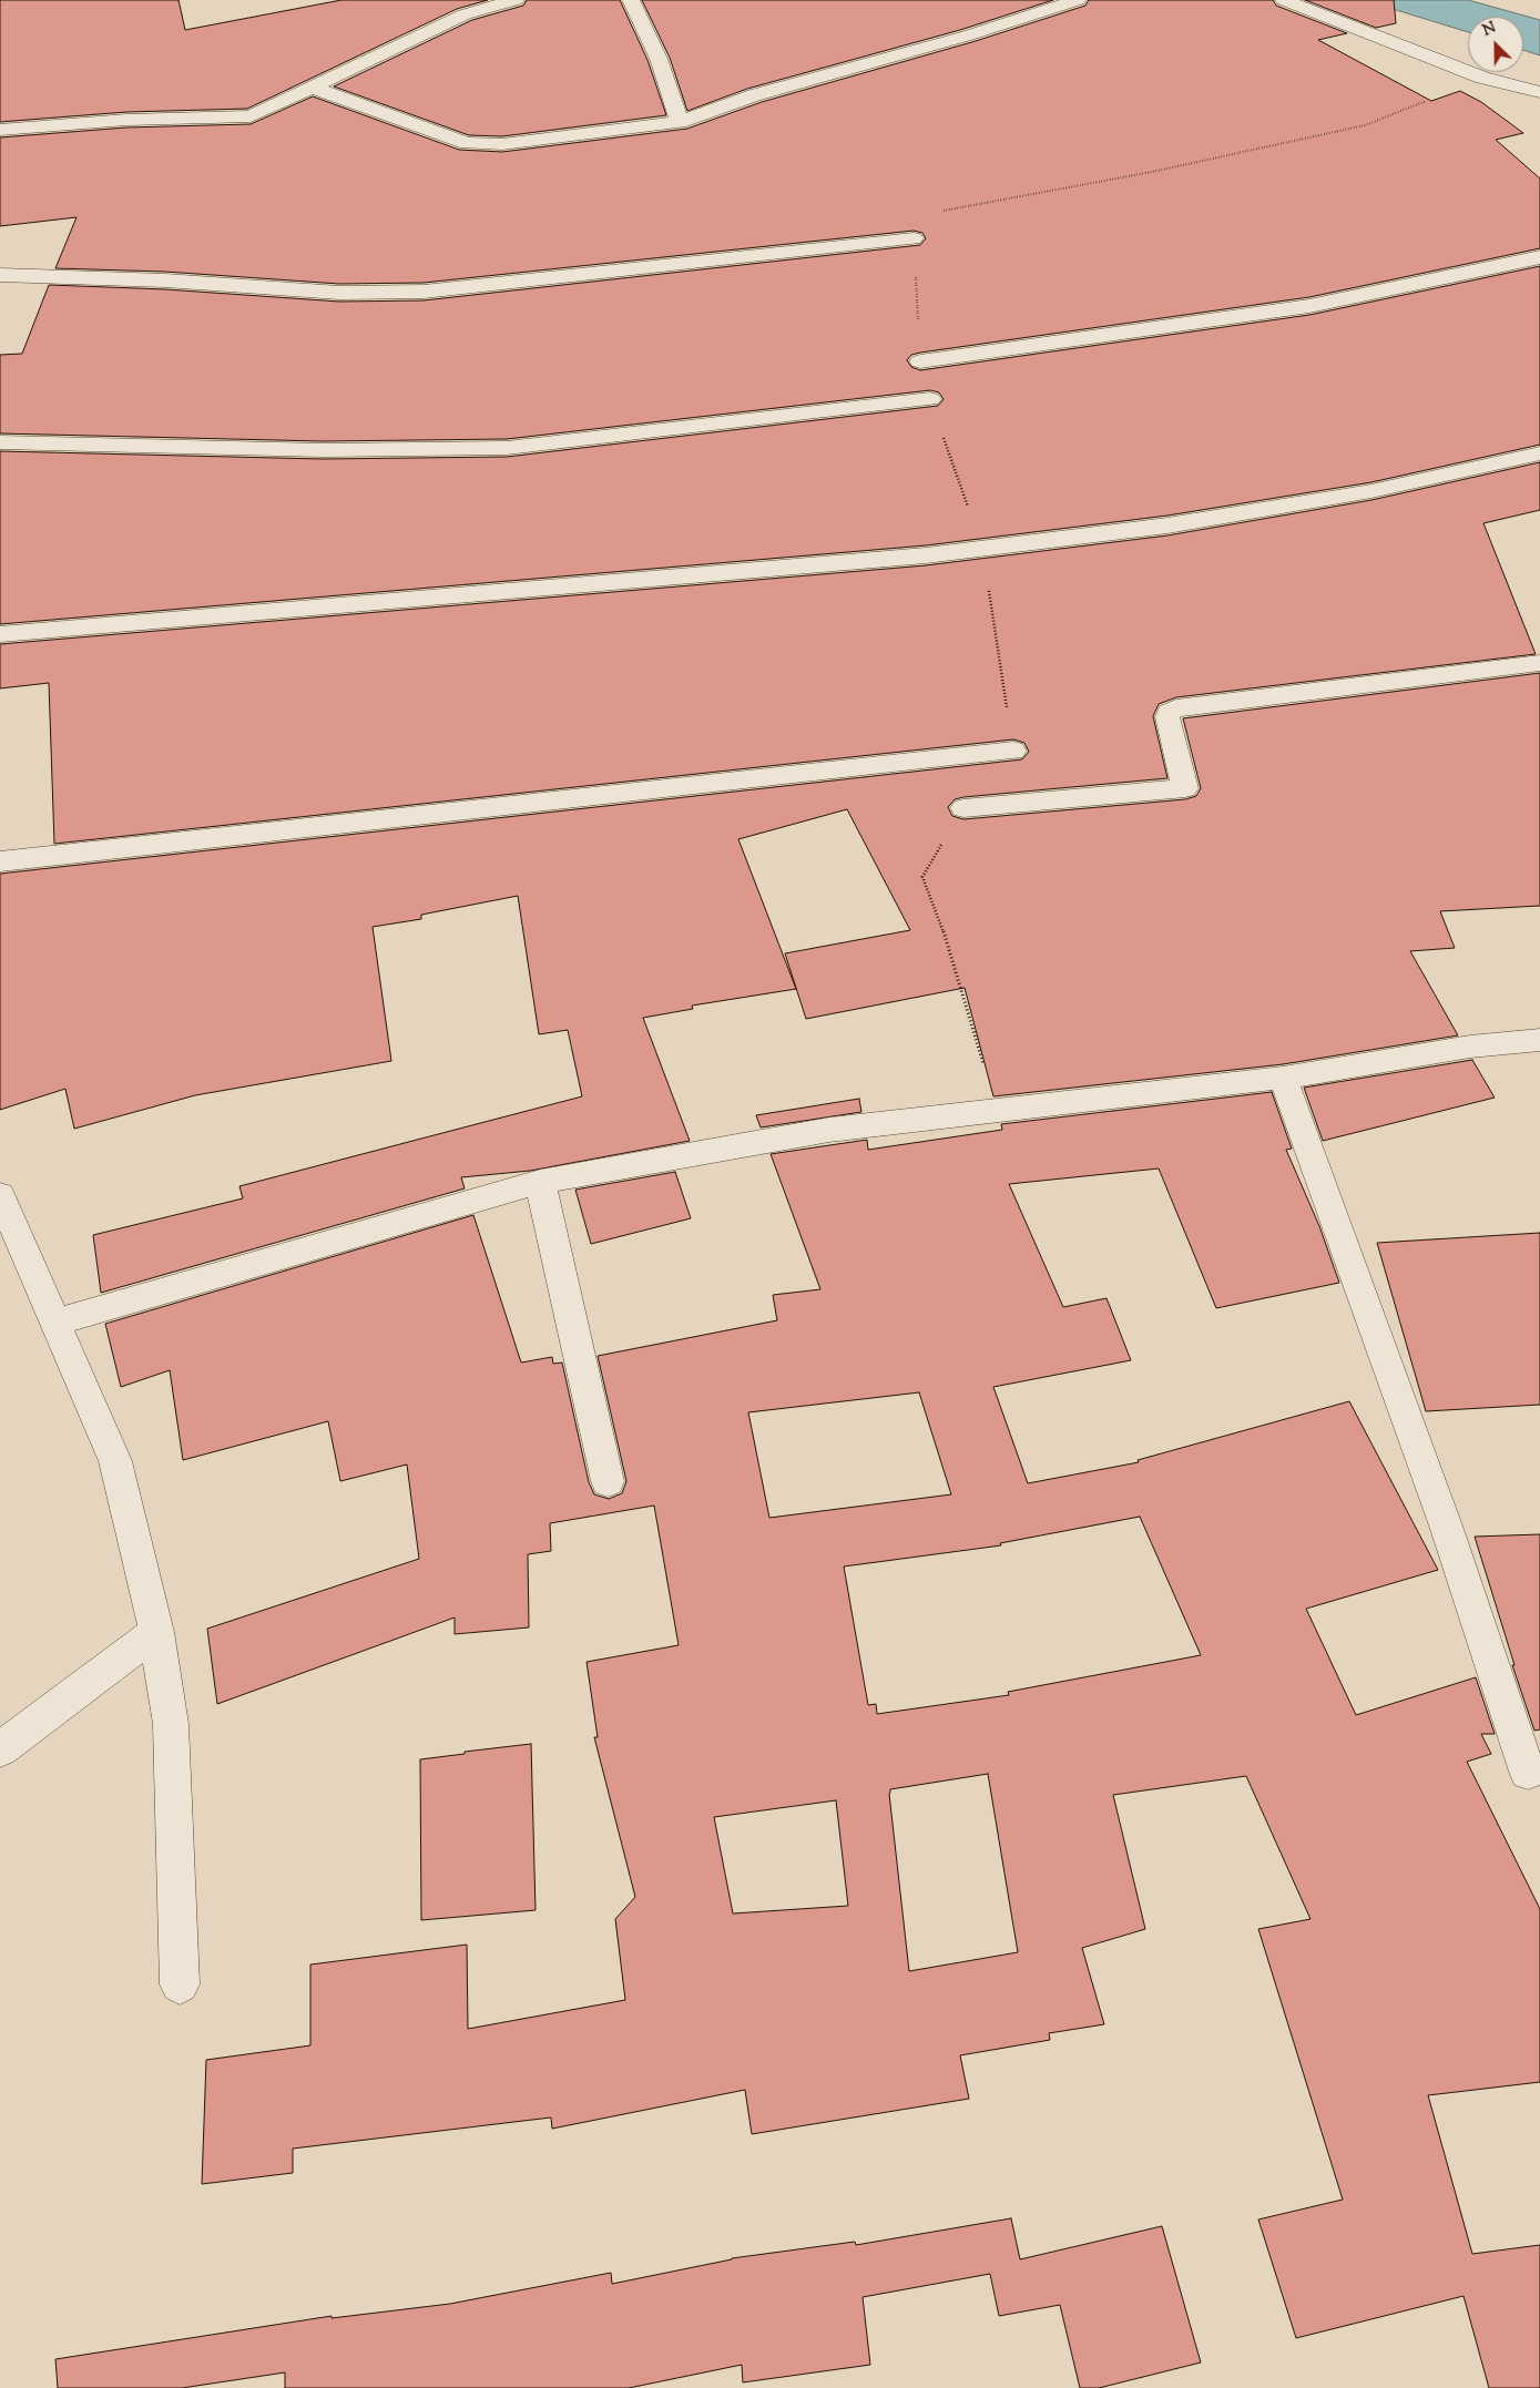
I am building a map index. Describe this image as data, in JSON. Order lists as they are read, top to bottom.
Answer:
{
  "north": "top left"
}
